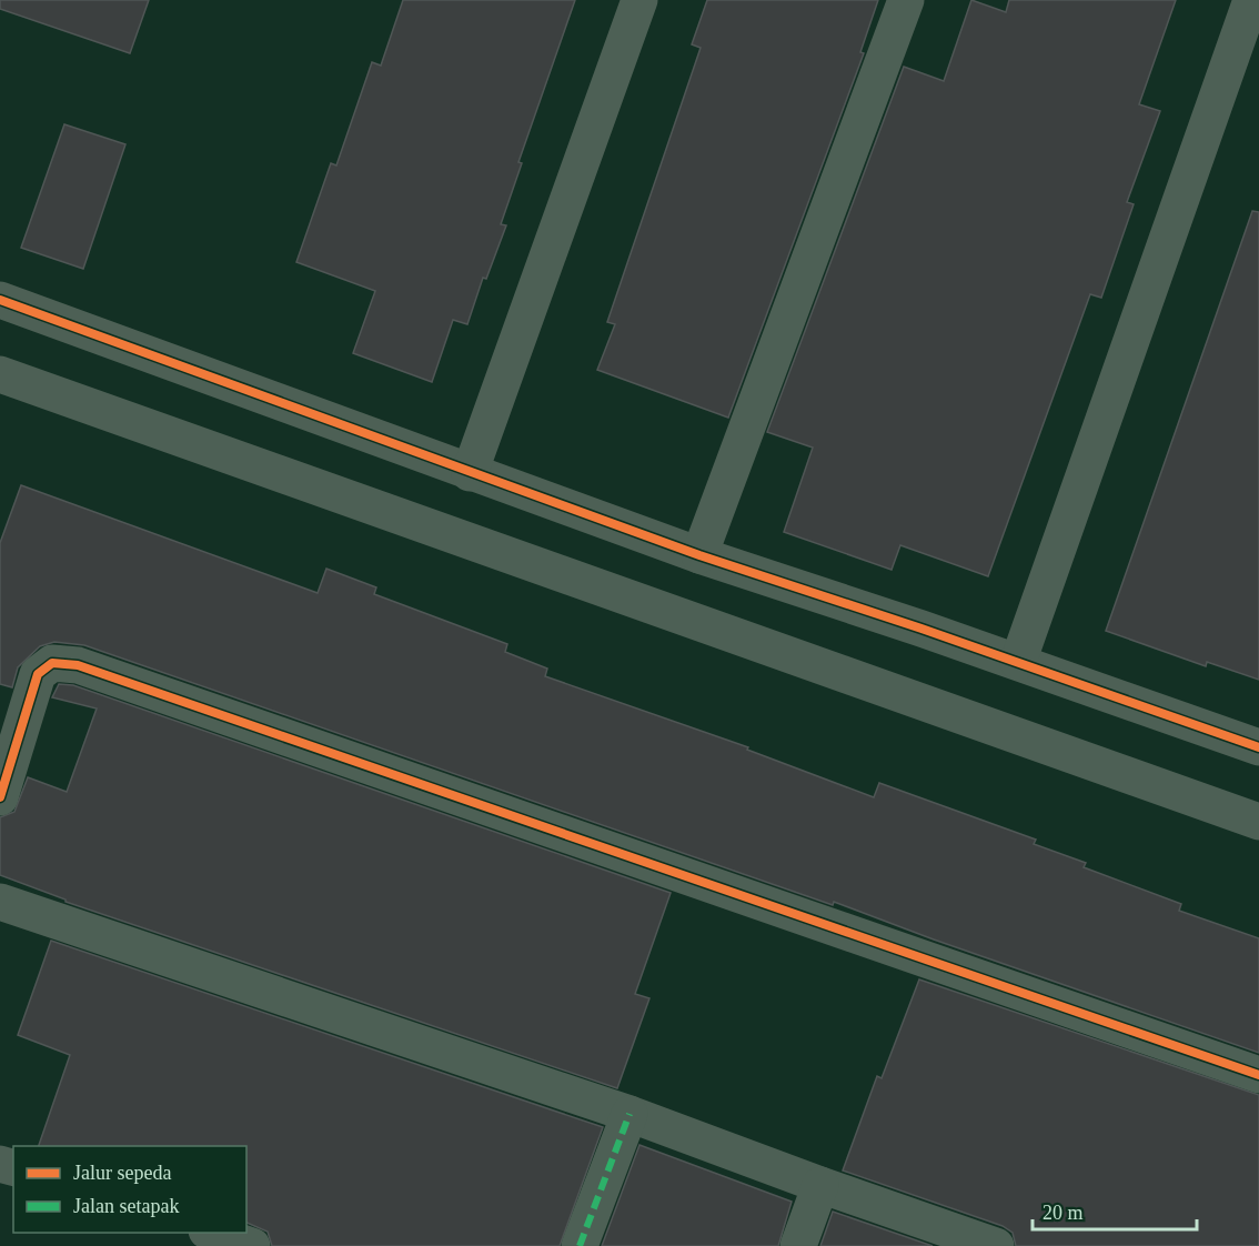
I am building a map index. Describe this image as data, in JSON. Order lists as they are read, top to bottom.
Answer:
{
  "legend": ["Jalur sepeda", "Jalan setapak"],
  "scale_bar": "20 m"
}
